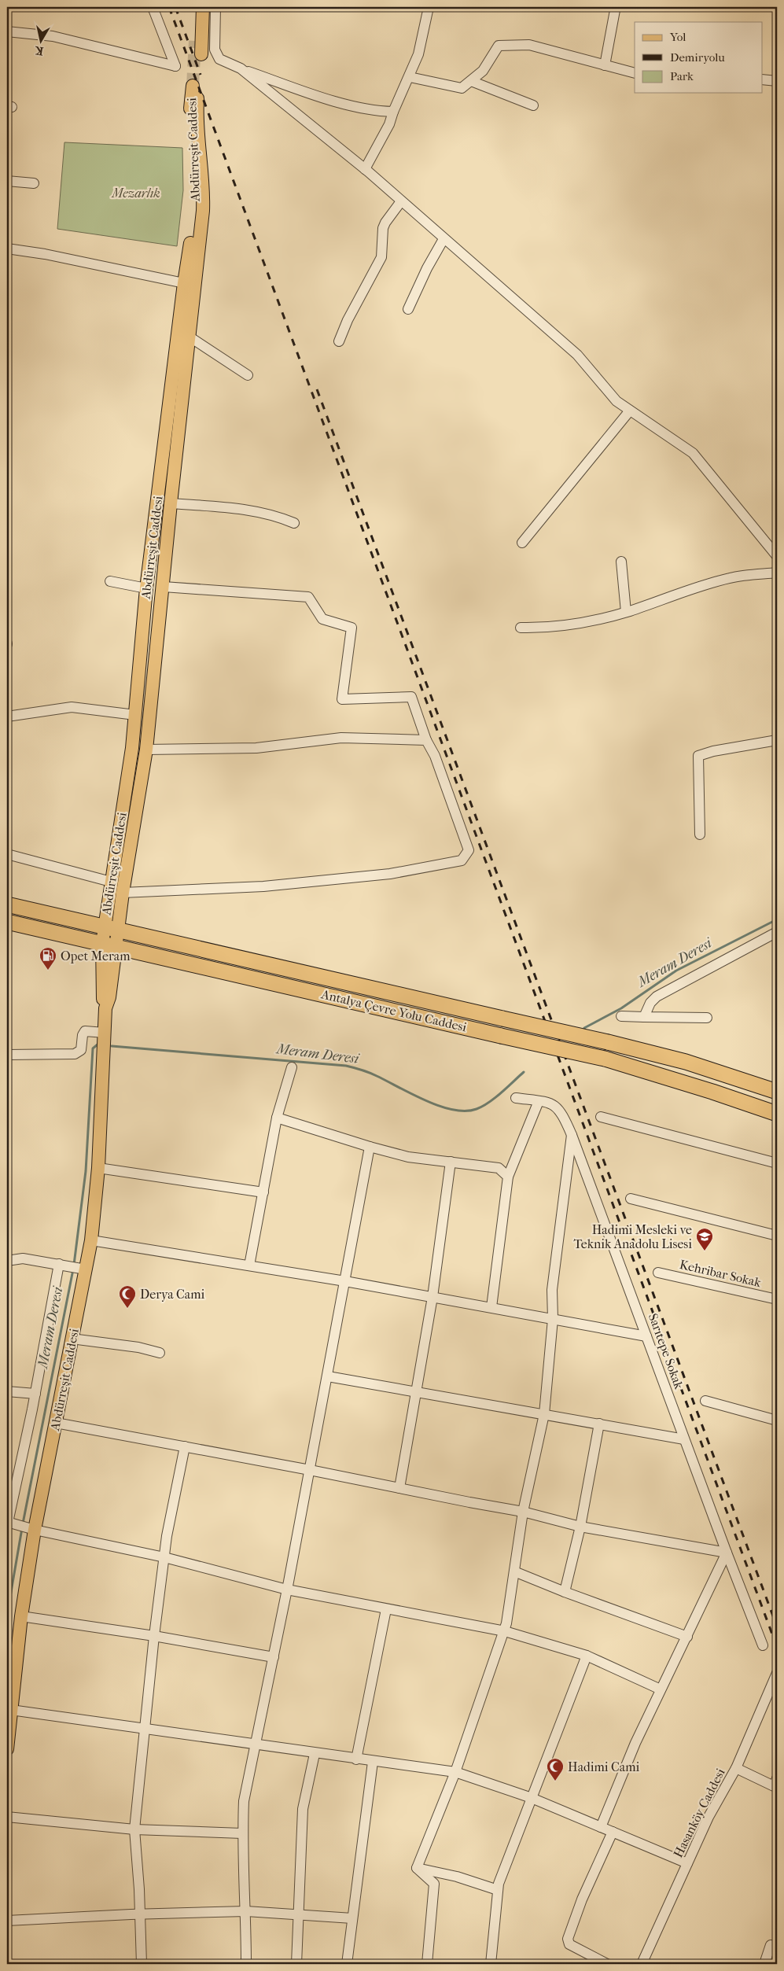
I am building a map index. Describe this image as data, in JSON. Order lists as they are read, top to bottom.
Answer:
{
  "streets": {
    "highway": ["Antalya Çevre Yolu Caddesi"],
    "main road": ["Abdürreşit Caddesi"],
    "street": ["Kehribar Sokak", "Sarıtepe Sokak", "Hasanköy Caddesi"]
  },
  "crossings": [
    ["Abdürreşit Caddesi", "Antalya Çevre Yolu Caddesi"]
  ],
  "water": ["Meram Deresi"],
  "parks": ["Mezarlık"],
  "places": {
    "fuel station": ["Opet Meram"],
    "school or university": ["Hadimi Mesleki ve Teknik Anadolu Lisesi"],
    "mosque": ["Derya Cami", "Hadimi Cami"]
  },
  "legend": ["Yol", "Demiryolu", "Park"],
  "north": "bottom"
}
